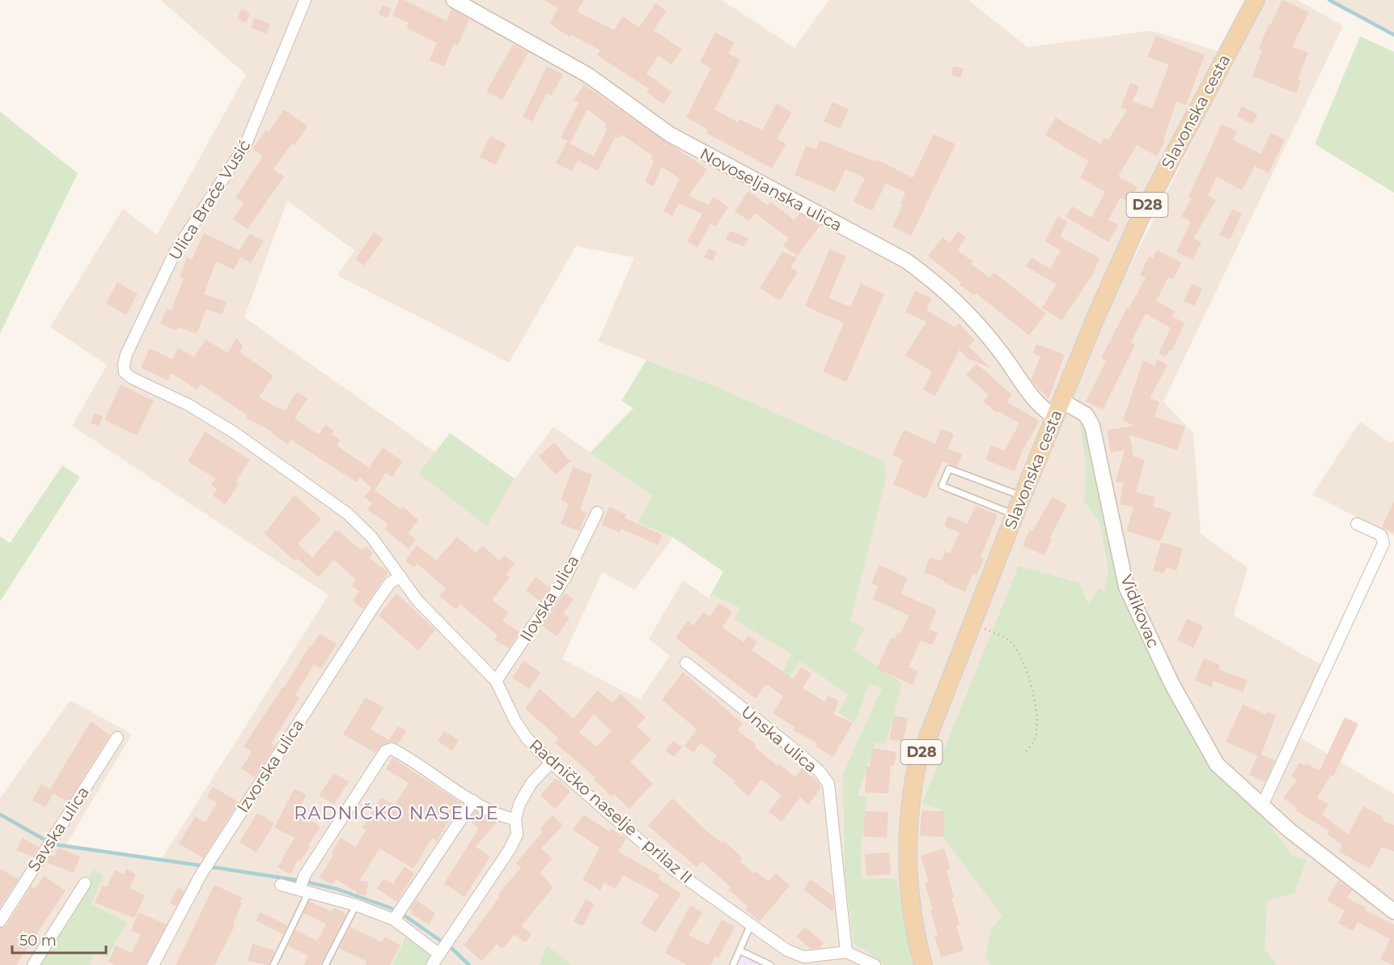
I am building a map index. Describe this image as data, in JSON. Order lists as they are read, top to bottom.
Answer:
{
  "streets": {
    "main road": [
      "Slavonska cesta",
      "Novoseljanska ulica",
      "D28",
      "Vidikovac"
    ],
    "street": [
      "Ulica Braće Vusić",
      "Ilovska ulica",
      "Unska ulica",
      "Izvorska ulica",
      "Radničko naselje - prilaz II",
      "Savska ulica"
    ]
  },
  "crossings": [
    ["Slavonska cesta", "Novoseljanska ulica"],
    ["Slavonska cesta", "Vidikovac"],
    ["Novoseljanska ulica", "Vidikovac"],
    ["Ulica Braće Vusić", "Radničko naselje - prilaz II"],
    ["Ilovska ulica", "Radničko naselje - prilaz II"],
    ["Unska ulica", "Radničko naselje - prilaz II"],
    ["Izvorska ulica", "Radničko naselje - prilaz II"]
  ],
  "districts": ["RADNIČKO NASELJE"],
  "scale_bar": "50 m"
}
